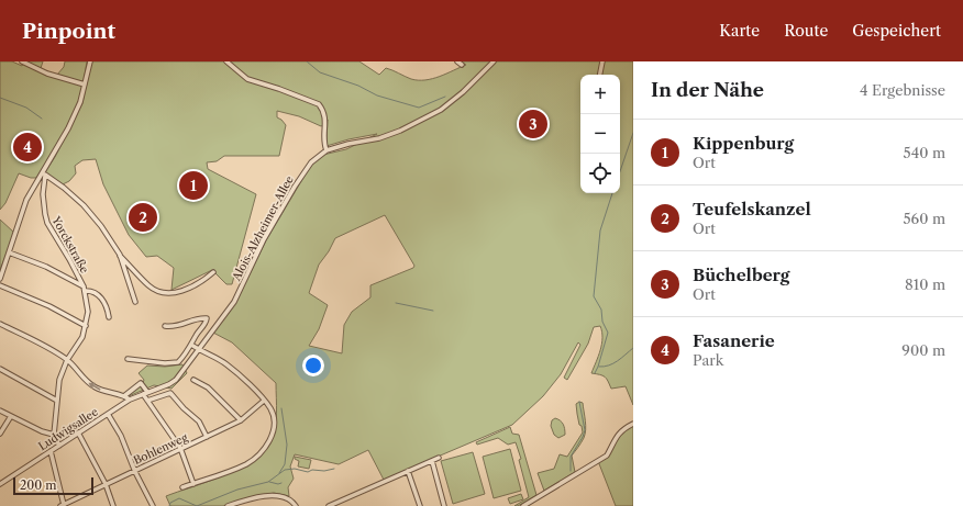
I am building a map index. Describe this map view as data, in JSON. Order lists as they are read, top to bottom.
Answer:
{
  "streets": {
    "street": [
      "Alois-Alzheimer-Allee",
      "Yorckstraße",
      "Ludwigsallee",
      "Bohlenweg"
    ]
  },
  "crossings": [
    ["Alois-Alzheimer-Allee", "Ludwigsallee"]
  ],
  "scale_bar": "200 m",
  "page": {
    "header": "Pinpoint",
    "nav": ["Karte", "Route", "Gespeichert"],
    "heading": ["In der Nähe", "4 Ergebnisse"],
    "map_buttons": ["+", "−"],
    "pins": [
      "3",
      "4",
      "1",
      "2"
    ],
    "list": [
      {
        "mark": "1",
        "name": "Kippenburg",
        "note": "Ort",
        "value": "540 m"
      },
      {
        "mark": "2",
        "name": "Teufelskanzel",
        "note": "Ort",
        "value": "560 m"
      },
      {
        "mark": "3",
        "name": "Büchelberg",
        "note": "Ort",
        "value": "810 m"
      },
      {
        "mark": "4",
        "name": "Fasanerie",
        "note": "Park",
        "value": "900 m"
      }
    ],
    "scale": "200 m"
  }
}
